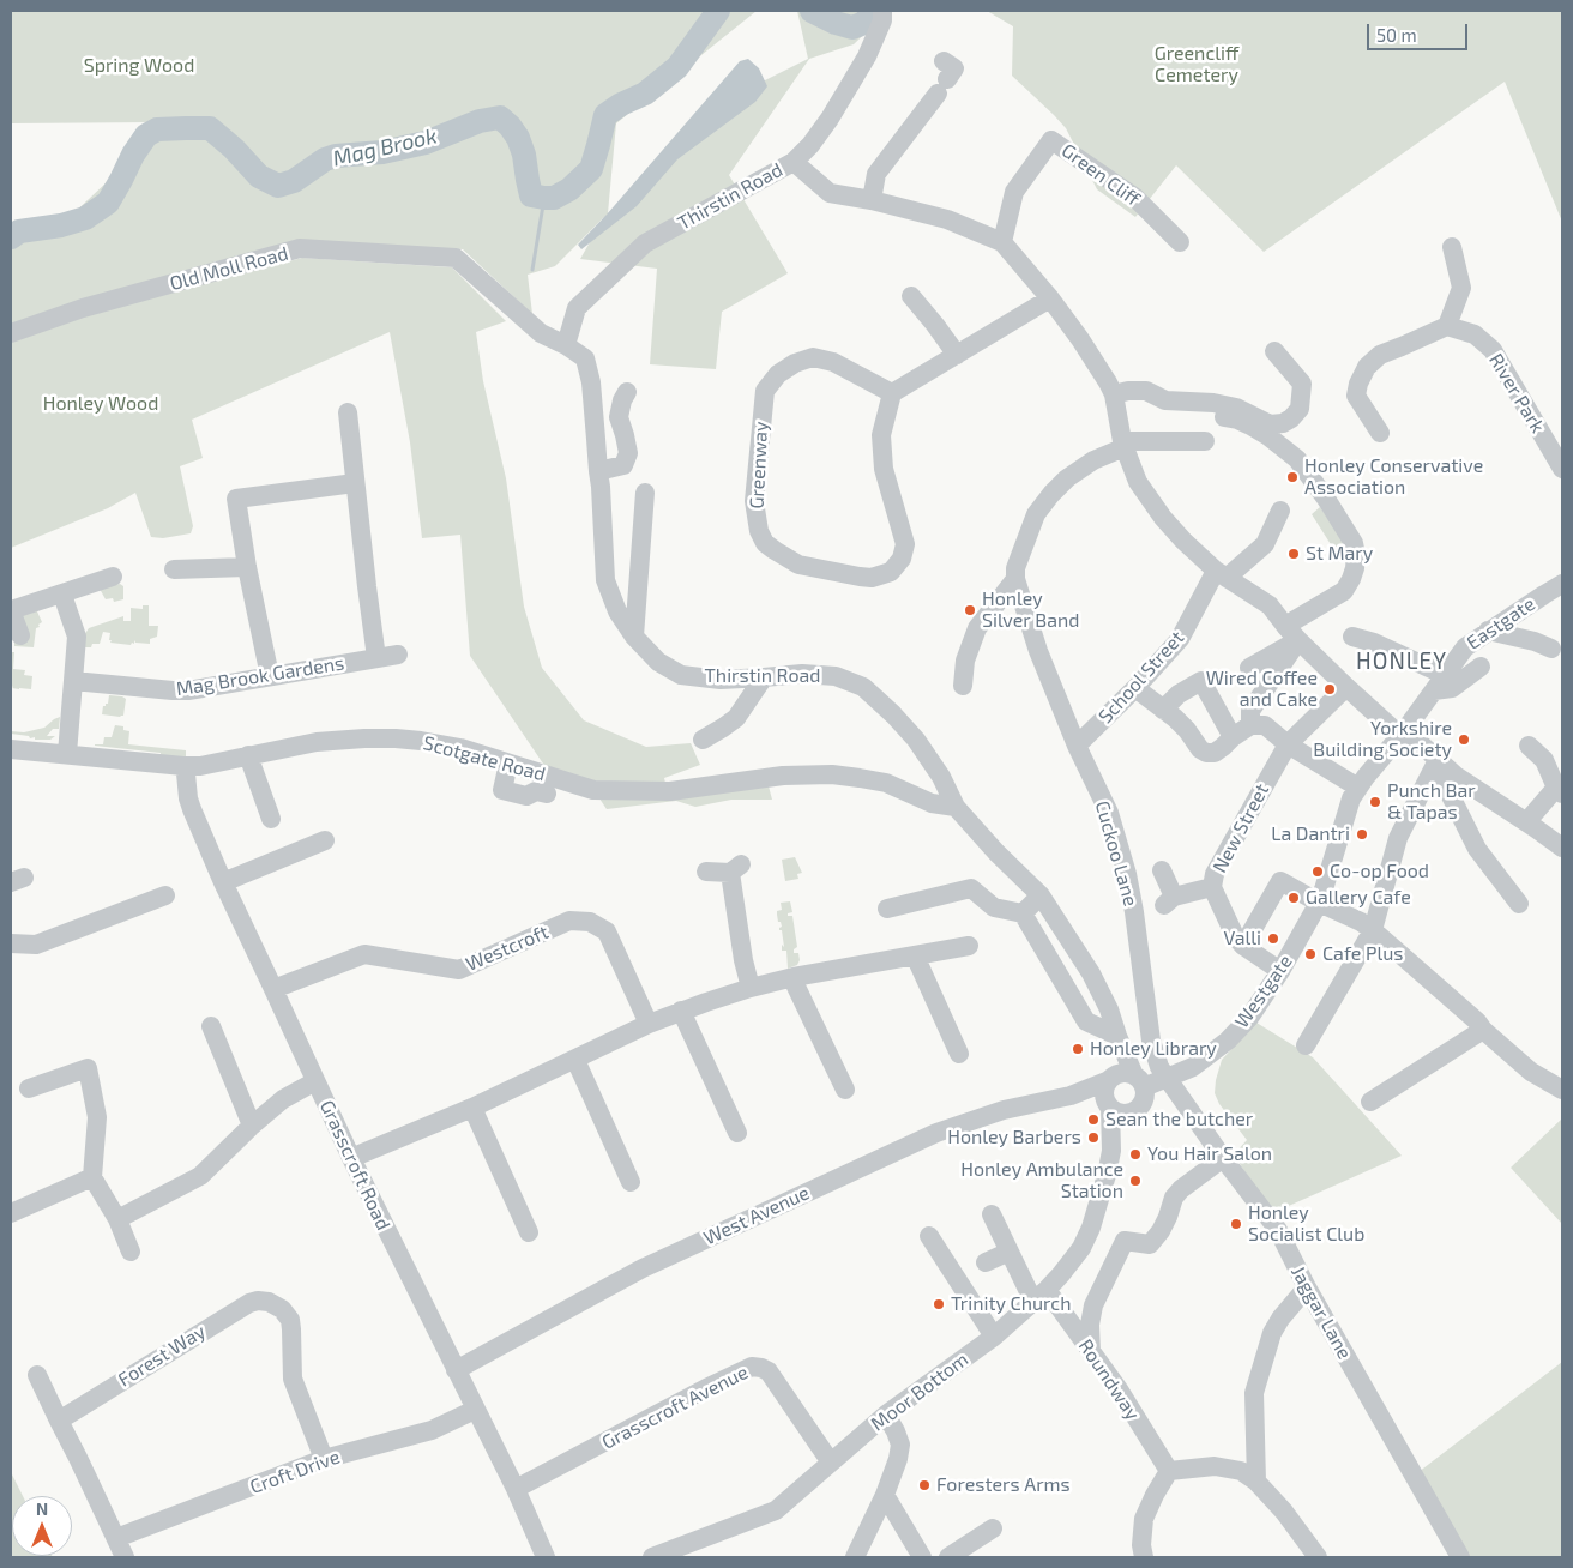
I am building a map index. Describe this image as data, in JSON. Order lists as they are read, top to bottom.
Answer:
{
  "streets": {
    "street": [
      "Green Cliff",
      "Thirstin Road",
      "Old Moll Road",
      "River Park",
      "Greenway",
      "Eastgate",
      "Mag Brook Gardens",
      "School Street",
      "Scotgate Road",
      "New Street",
      "Cuckoo Lane",
      "Westcroft",
      "Westgate",
      "Grasscroft Road",
      "West Avenue",
      "Jaggar Lane",
      "Forest Way",
      "Roundway",
      "Moor Bottom",
      "Grasscroft Avenue",
      "Croft Drive"
    ]
  },
  "crossings": [
    ["Thirstin Road", "Old Moll Road"],
    ["Thirstin Road", "Scotgate Road"],
    ["Thirstin Road", "Westgate"],
    ["Thirstin Road", "West Avenue"],
    ["Thirstin Road", "Moor Bottom"],
    ["Eastgate", "Westgate"],
    ["School Street", "Cuckoo Lane"],
    ["Scotgate Road", "Grasscroft Road"],
    ["New Street", "Westgate"],
    ["Cuckoo Lane", "Westgate"],
    ["Cuckoo Lane", "Jaggar Lane"],
    ["Westcroft", "Grasscroft Road"],
    ["Westgate", "West Avenue"],
    ["Westgate", "Jaggar Lane"],
    ["Westgate", "Moor Bottom"],
    ["Grasscroft Road", "West Avenue"],
    ["Grasscroft Road", "Grasscroft Avenue"],
    ["Grasscroft Road", "Croft Drive"],
    ["West Avenue", "Moor Bottom"],
    ["Forest Way", "Croft Drive"],
    ["Roundway", "Moor Bottom"],
    ["Moor Bottom", "Grasscroft Avenue"]
  ],
  "districts": ["HONLEY"],
  "water": ["Mag Brook"],
  "parks": ["Greencliff Cemetery", "Spring Wood", "Honley Wood"],
  "places": [
    "Honley Conservative Association",
    "St Mary",
    "Honley Silver Band",
    "Wired Coffee and Cake",
    "Yorkshire Building Society",
    "Punch Bar & Tapas",
    "La Dantri",
    "Co-op Food",
    "Gallery Cafe",
    "Valli",
    "Cafe Plus",
    "Honley Library",
    "Sean the butcher",
    "Honley Barbers",
    "You Hair Salon",
    "Honley Ambulance Station",
    "Honley Socialist Club",
    "Trinity Church",
    "Foresters Arms"
  ],
  "scale_bar": "50 m",
  "north": "top"
}
